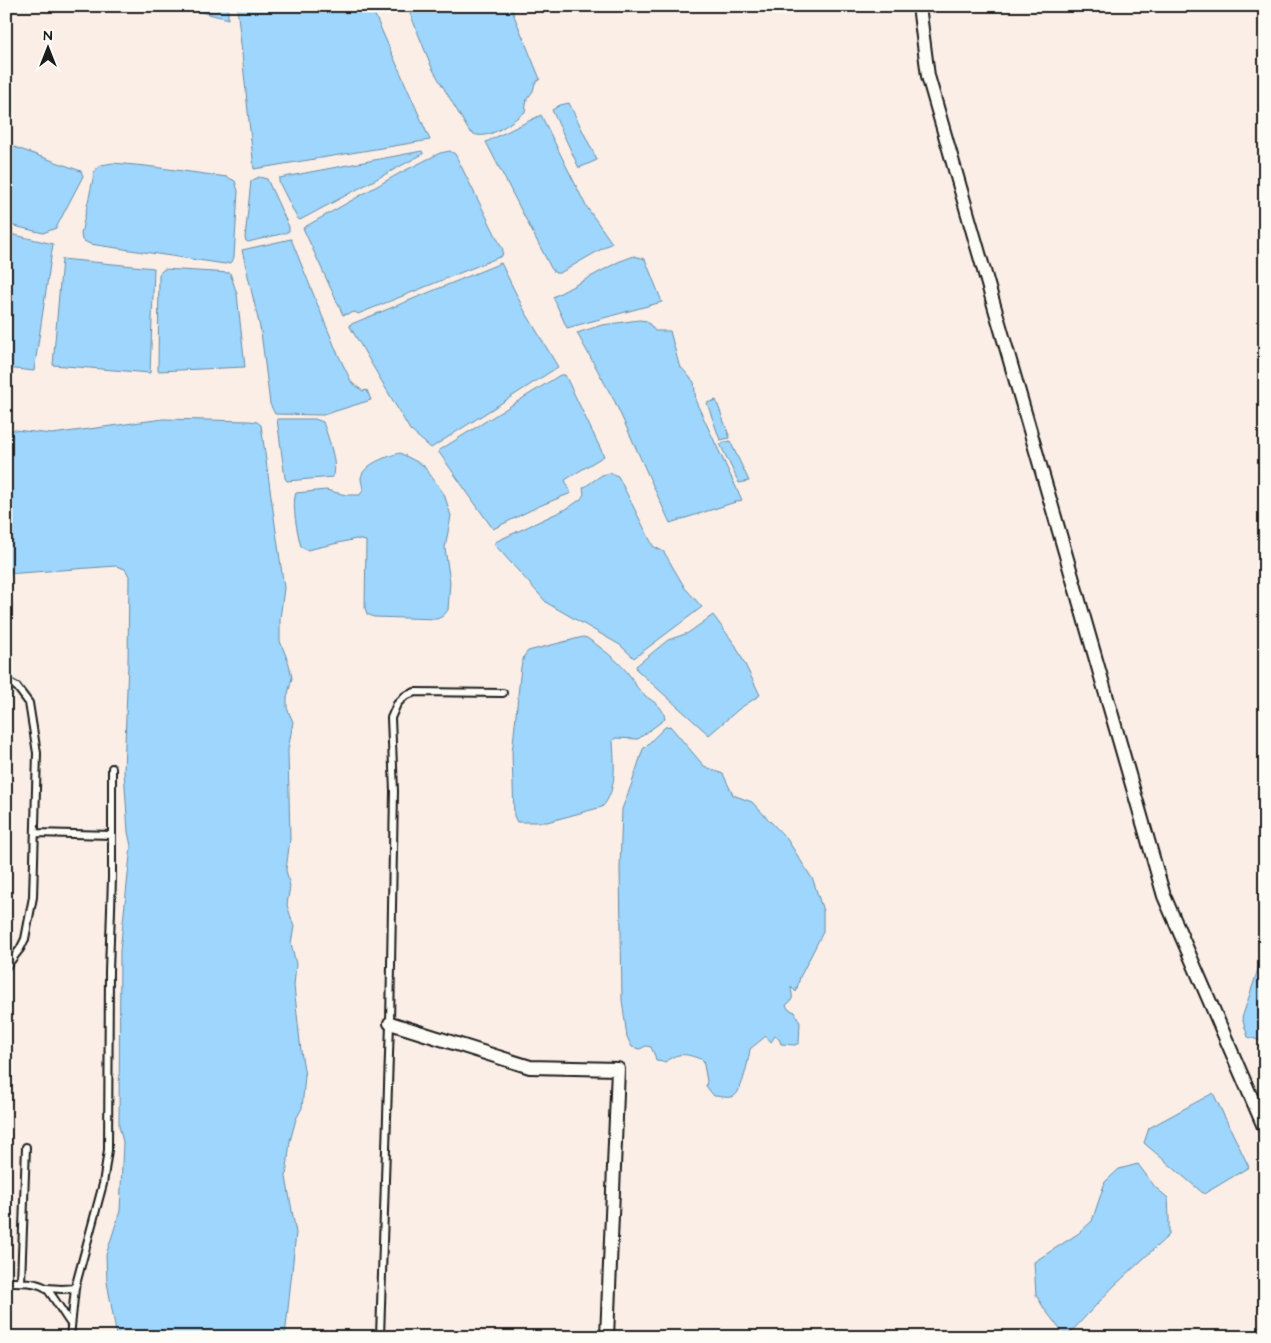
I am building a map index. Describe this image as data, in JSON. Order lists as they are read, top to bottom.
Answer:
{
  "north": "top"
}
